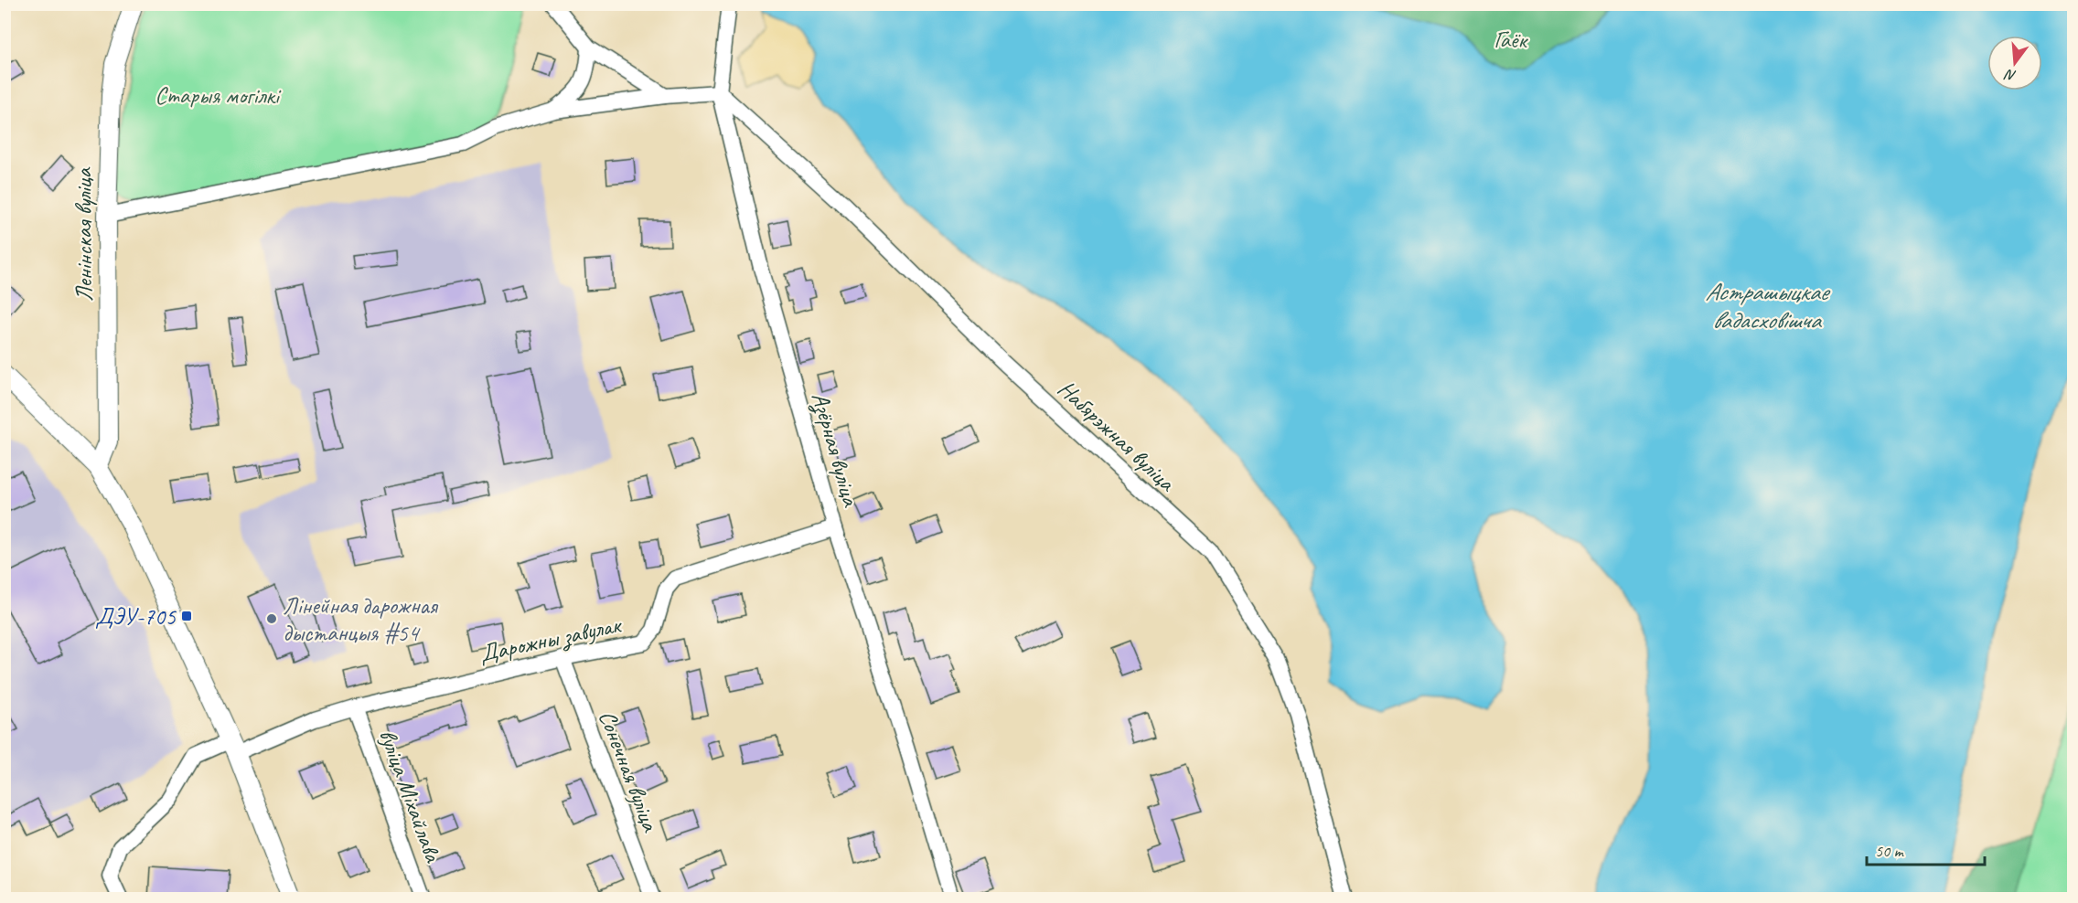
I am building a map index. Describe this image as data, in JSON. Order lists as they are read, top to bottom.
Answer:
{
  "streets": {
    "street": [
      "Ленінская вуліца",
      "Набярэжная вуліца",
      "Азёрная вуліца",
      "Дарожны завулак",
      "Сонечная вуліца",
      "вуліца Міхайлава"
    ]
  },
  "crossings": [
    ["Набярэжная вуліца", "Азёрная вуліца"],
    ["Азёрная вуліца", "Дарожны завулак"],
    ["Дарожны завулак", "Сонечная вуліца"],
    ["Дарожны завулак", "вуліца Міхайлава"]
  ],
  "water": ["Астрашыцкае вадасховішча"],
  "parks": ["Гаёк", "Старыя могілкі"],
  "places": {
    "transit": ["ДЭУ-705"],
    "other": ["Лінейная дарожная дыстанцыя #54"]
  },
  "scale_bar": "50 m",
  "north": "bottom"
}
